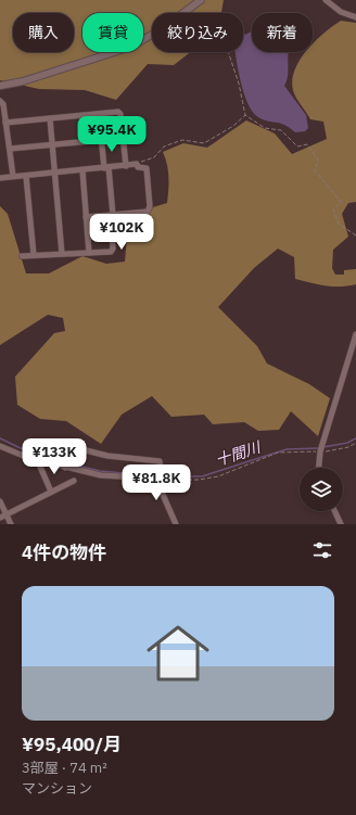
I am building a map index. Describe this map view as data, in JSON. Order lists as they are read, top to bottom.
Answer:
{
  "water": ["十間川"],
  "page": {
    "chip": [
      "購入",
      "賃貸",
      "絞り込み",
      "新着"
    ],
    "price": [
      "¥95.4K",
      "¥102K",
      "¥133K",
      "¥81.8K"
    ],
    "heading": "4件の物件",
    "list": [
      {
        "name": "¥95,400/月",
        "note": "3部屋 · 74 m² · マンション"
      }
    ]
  }
}
